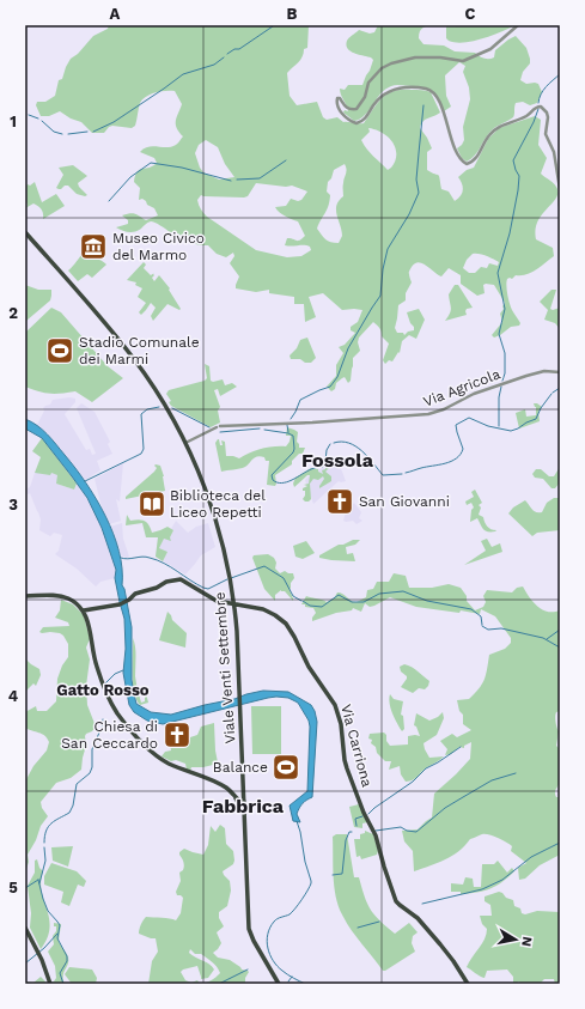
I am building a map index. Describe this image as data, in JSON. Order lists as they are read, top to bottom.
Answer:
{
  "streets": {
    "main road": ["Viale Venti Settembre", "Via Carriona"],
    "street": ["Via Agricola"]
  },
  "crossings": [
    ["Via Agricola", "Viale Venti Settembre"],
    ["Viale Venti Settembre", "Via Carriona"]
  ],
  "districts": ["Fossola", "Gatto Rosso", "Fabbrica"],
  "places": {
    "museum": ["Museo Civico del Marmo"],
    "sports": ["Stadio Comunale dei Marmi", "Balance"],
    "church": ["San Giovanni", "Chiesa di San Ceccardo"],
    "library": ["Biblioteca del Liceo Repetti"]
  },
  "north": "right",
  "grid": {
    "columns": ["A", "B", "C"],
    "rows": [
      "1",
      "2",
      "3",
      "4",
      "5"
    ]
  }
}
